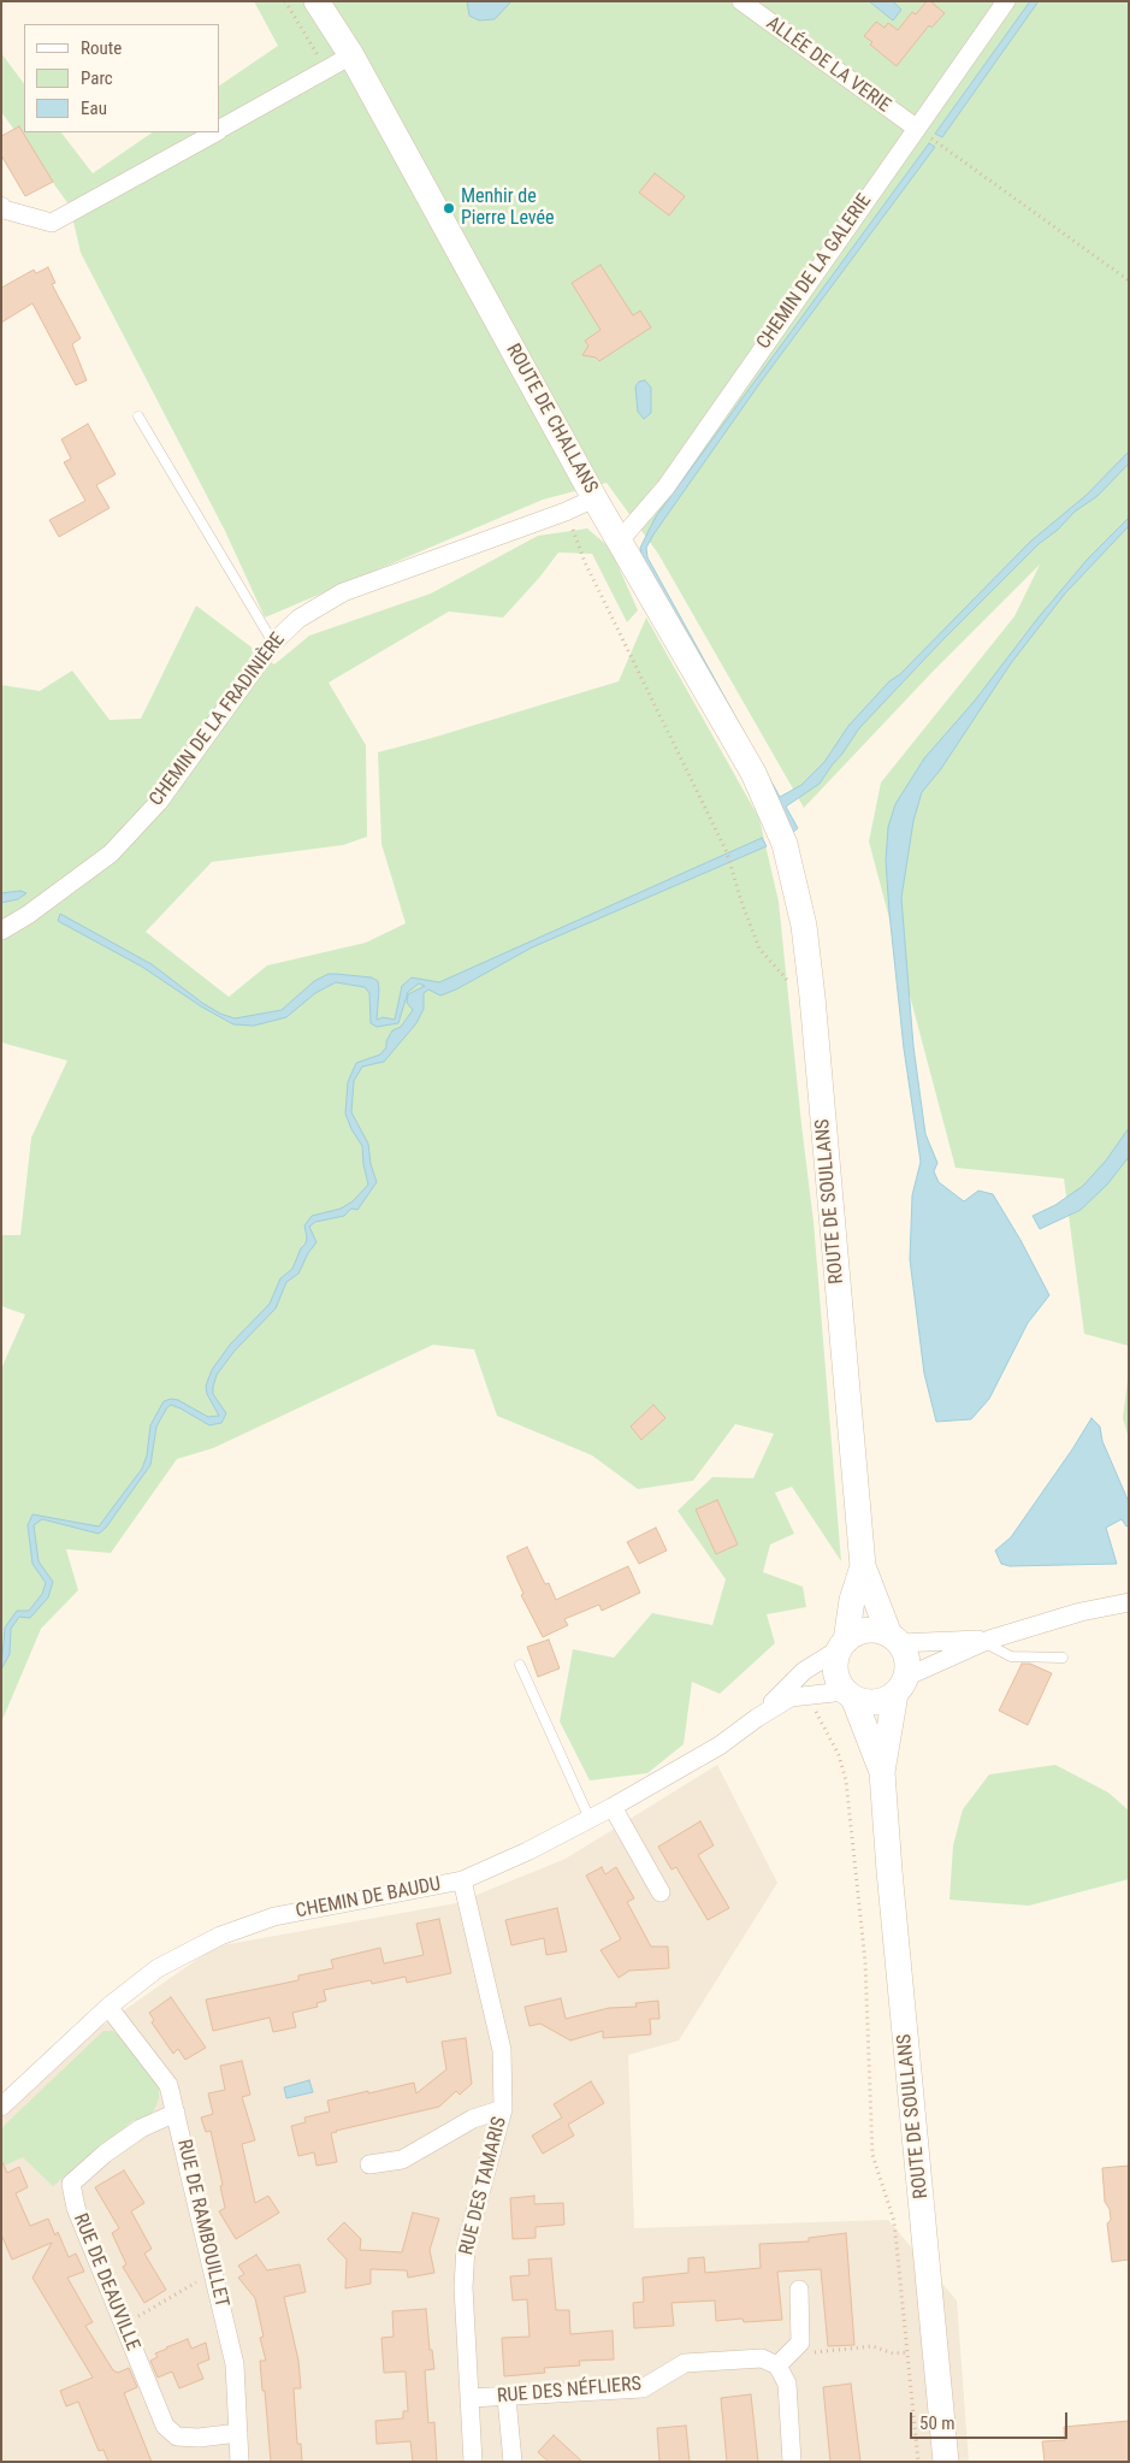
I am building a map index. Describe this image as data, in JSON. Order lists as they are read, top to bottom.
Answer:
{
  "streets": {
    "main road": ["ROUTE DE CHALLANS", "ROUTE DE SOULLANS"],
    "street": [
      "ALLÉE DE LA VERIE",
      "CHEMIN DE LA GALERIE",
      "CHEMIN DE LA FRADINIÈRE",
      "CHEMIN DE BAUDU",
      "RUE DES TAMARIS",
      "RUE DE RAMBOUILLET",
      "RUE DE DEAUVILLE",
      "RUE DES NÉFLIERS"
    ]
  },
  "crossings": [
    ["ALLÉE DE LA VERIE", "CHEMIN DE LA GALERIE"],
    ["CHEMIN DE LA GALERIE", "ROUTE DE CHALLANS"],
    ["ROUTE DE CHALLANS", "CHEMIN DE LA FRADINIÈRE"],
    ["ROUTE DE CHALLANS", "ROUTE DE SOULLANS"],
    ["ROUTE DE SOULLANS", "CHEMIN DE BAUDU"],
    ["CHEMIN DE BAUDU", "RUE DES TAMARIS"],
    ["CHEMIN DE BAUDU", "RUE DE RAMBOUILLET"],
    ["RUE DES TAMARIS", "RUE DES NÉFLIERS"],
    ["RUE DE RAMBOUILLET", "RUE DE DEAUVILLE"]
  ],
  "places": ["Menhir de Pierre Levée"],
  "legend": ["Route", "Parc", "Eau"],
  "scale_bar": "50 m"
}
